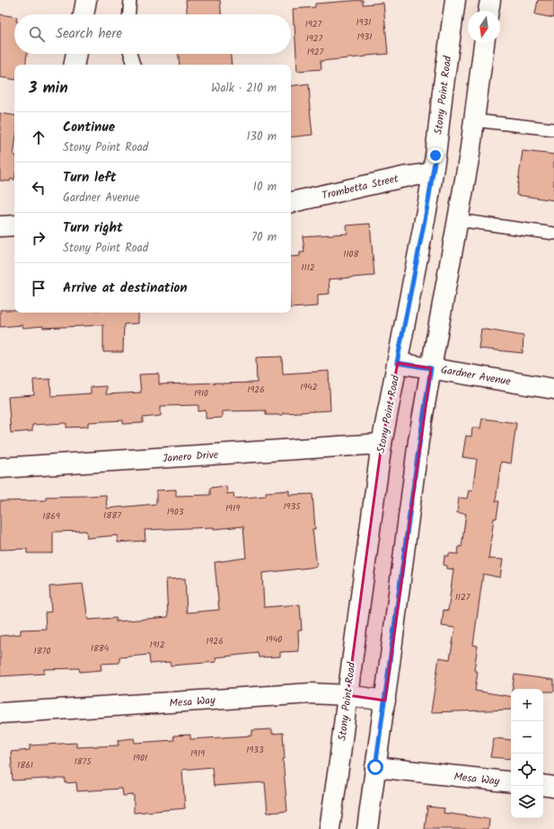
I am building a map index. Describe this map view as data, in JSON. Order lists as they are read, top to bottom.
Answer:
{
  "streets": {
    "main road": [
      "Stony Point Road",
      "Trombetta Street",
      "Gardner Avenue",
      "Janero Drive",
      "Mesa Way"
    ]
  },
  "crossings": [
    ["Stony Point Road", "Trombetta Street"],
    ["Stony Point Road", "Gardner Avenue"],
    ["Stony Point Road", "Janero Drive"],
    ["Stony Point Road", "Mesa Way"]
  ],
  "house_numbers": [
    "1931",
    "1927",
    "1931",
    "1927",
    "1927",
    "1108",
    "1112",
    "1942",
    "1926",
    "1910",
    "1935",
    "1919",
    "1903",
    "1887",
    "1869",
    "1127",
    "1940",
    "1926",
    "1912",
    "1884",
    "1870",
    "1933",
    "1919",
    "1901",
    "1875",
    "1861"
  ],
  "north": "bottom",
  "page": {
    "search": "Search here",
    "heading": ["3 min", "Walk · 210 m"],
    "list": [
      ["Continue", "Stony Point Road", "130 m"],
      ["Turn left", "Gardner Avenue", "10 m"],
      ["Turn right", "Stony Point Road", "70 m"],
      "Arrive at destination"
    ],
    "map_buttons": ["+", "−"]
  }
}
